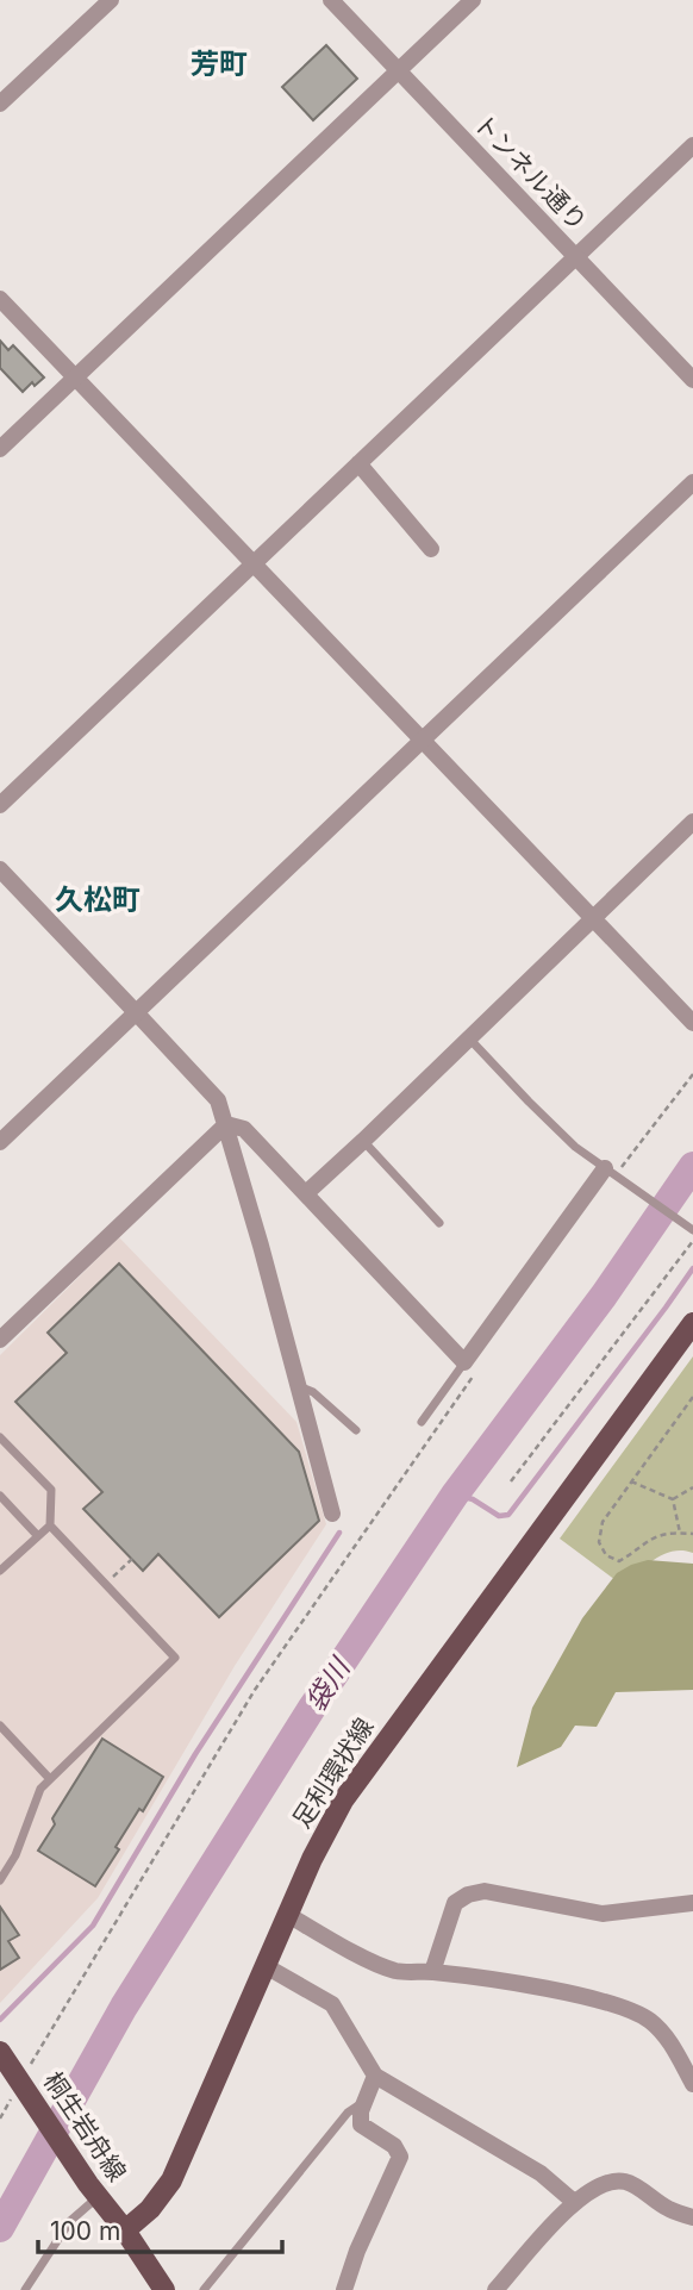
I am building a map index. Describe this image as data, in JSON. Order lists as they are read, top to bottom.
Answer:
{
  "streets": {
    "main road": ["足利環状線", "桐生岩舟線"],
    "street": ["トンネル通り"]
  },
  "crossings": [
    ["足利環状線", "桐生岩舟線"]
  ],
  "districts": ["芳町", "久松町"],
  "water": ["袋川"],
  "scale_bar": "100 m"
}
